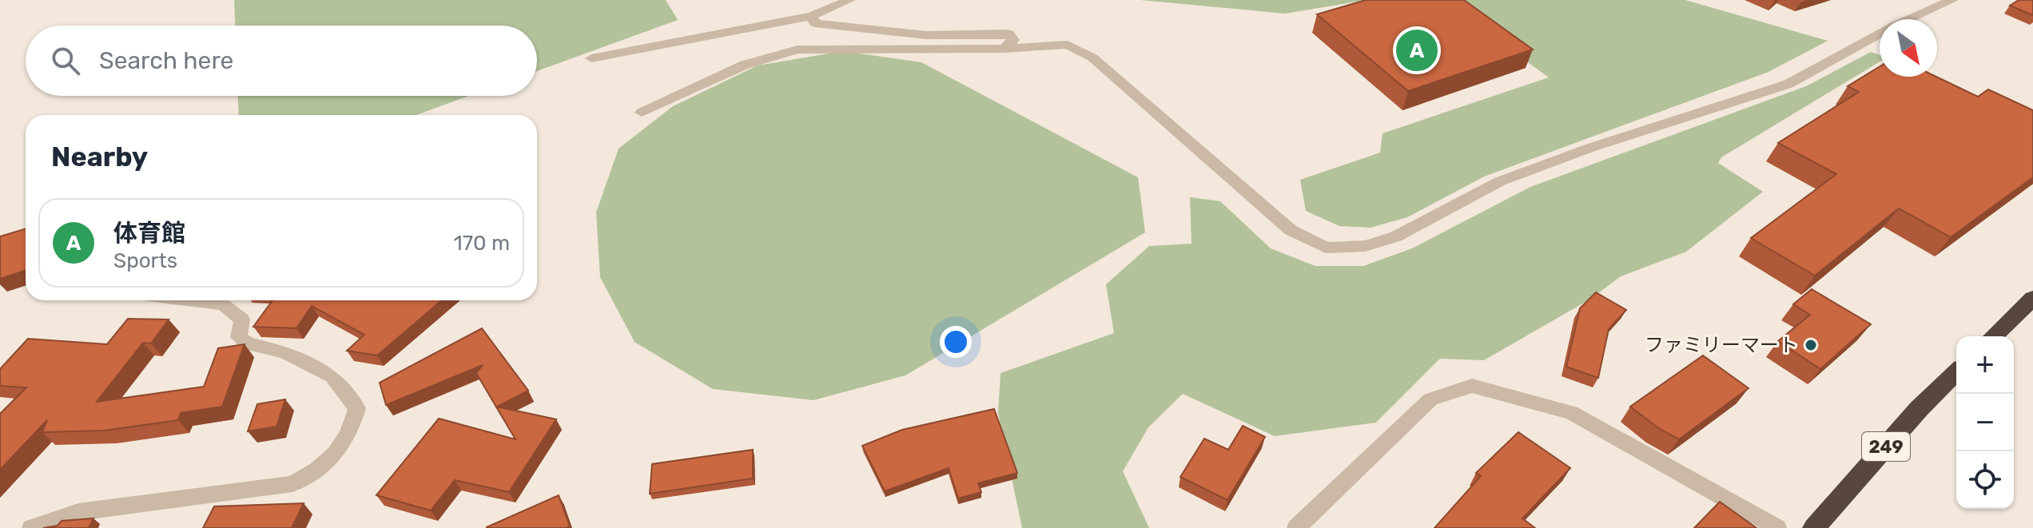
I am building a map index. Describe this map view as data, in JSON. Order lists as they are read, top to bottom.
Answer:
{
  "streets": {
    "highway": ["249"]
  },
  "places": ["ファミリーマート"],
  "north": "bottom right",
  "page": {
    "search": "Search here",
    "pins": "A",
    "heading": "Nearby",
    "list": [
      {
        "mark": "A",
        "name": "体育館",
        "note": "Sports",
        "value": "170 m"
      }
    ],
    "map_buttons": ["+", "−"]
  }
}
